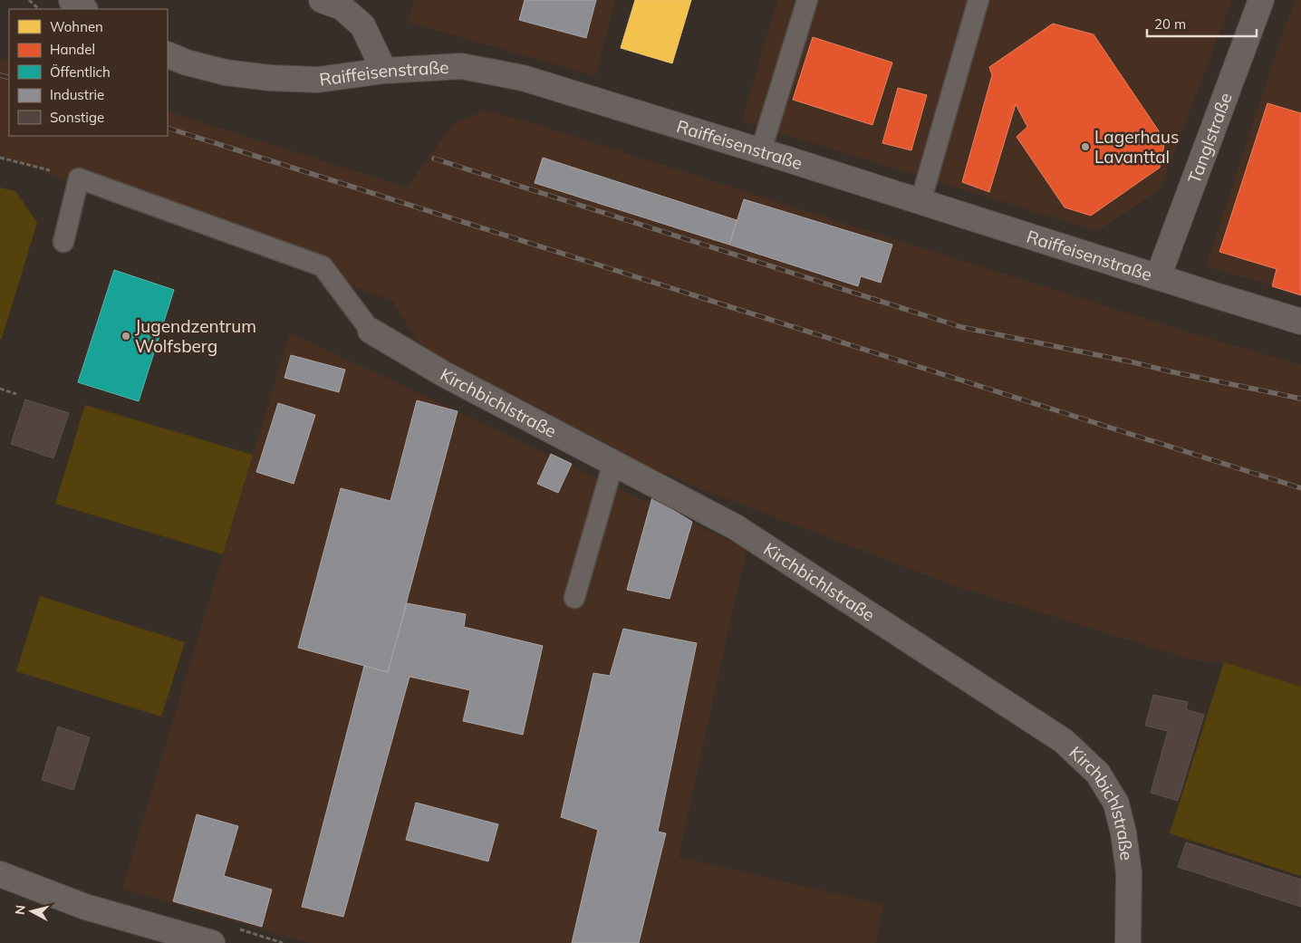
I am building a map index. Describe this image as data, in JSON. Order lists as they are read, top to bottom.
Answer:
{
  "streets": {
    "street": ["Raiffeisenstraße", "Tanglstraße", "Kirchbichlstraße"]
  },
  "crossings": [
    ["Raiffeisenstraße", "Tanglstraße"]
  ],
  "places": ["Lagerhaus Lavanttal", "Jugendzentrum Wolfsberg"],
  "legend": [
    "Wohnen",
    "Handel",
    "Öffentlich",
    "Industrie",
    "Sonstige"
  ],
  "scale_bar": "20 m",
  "north": "left"
}
